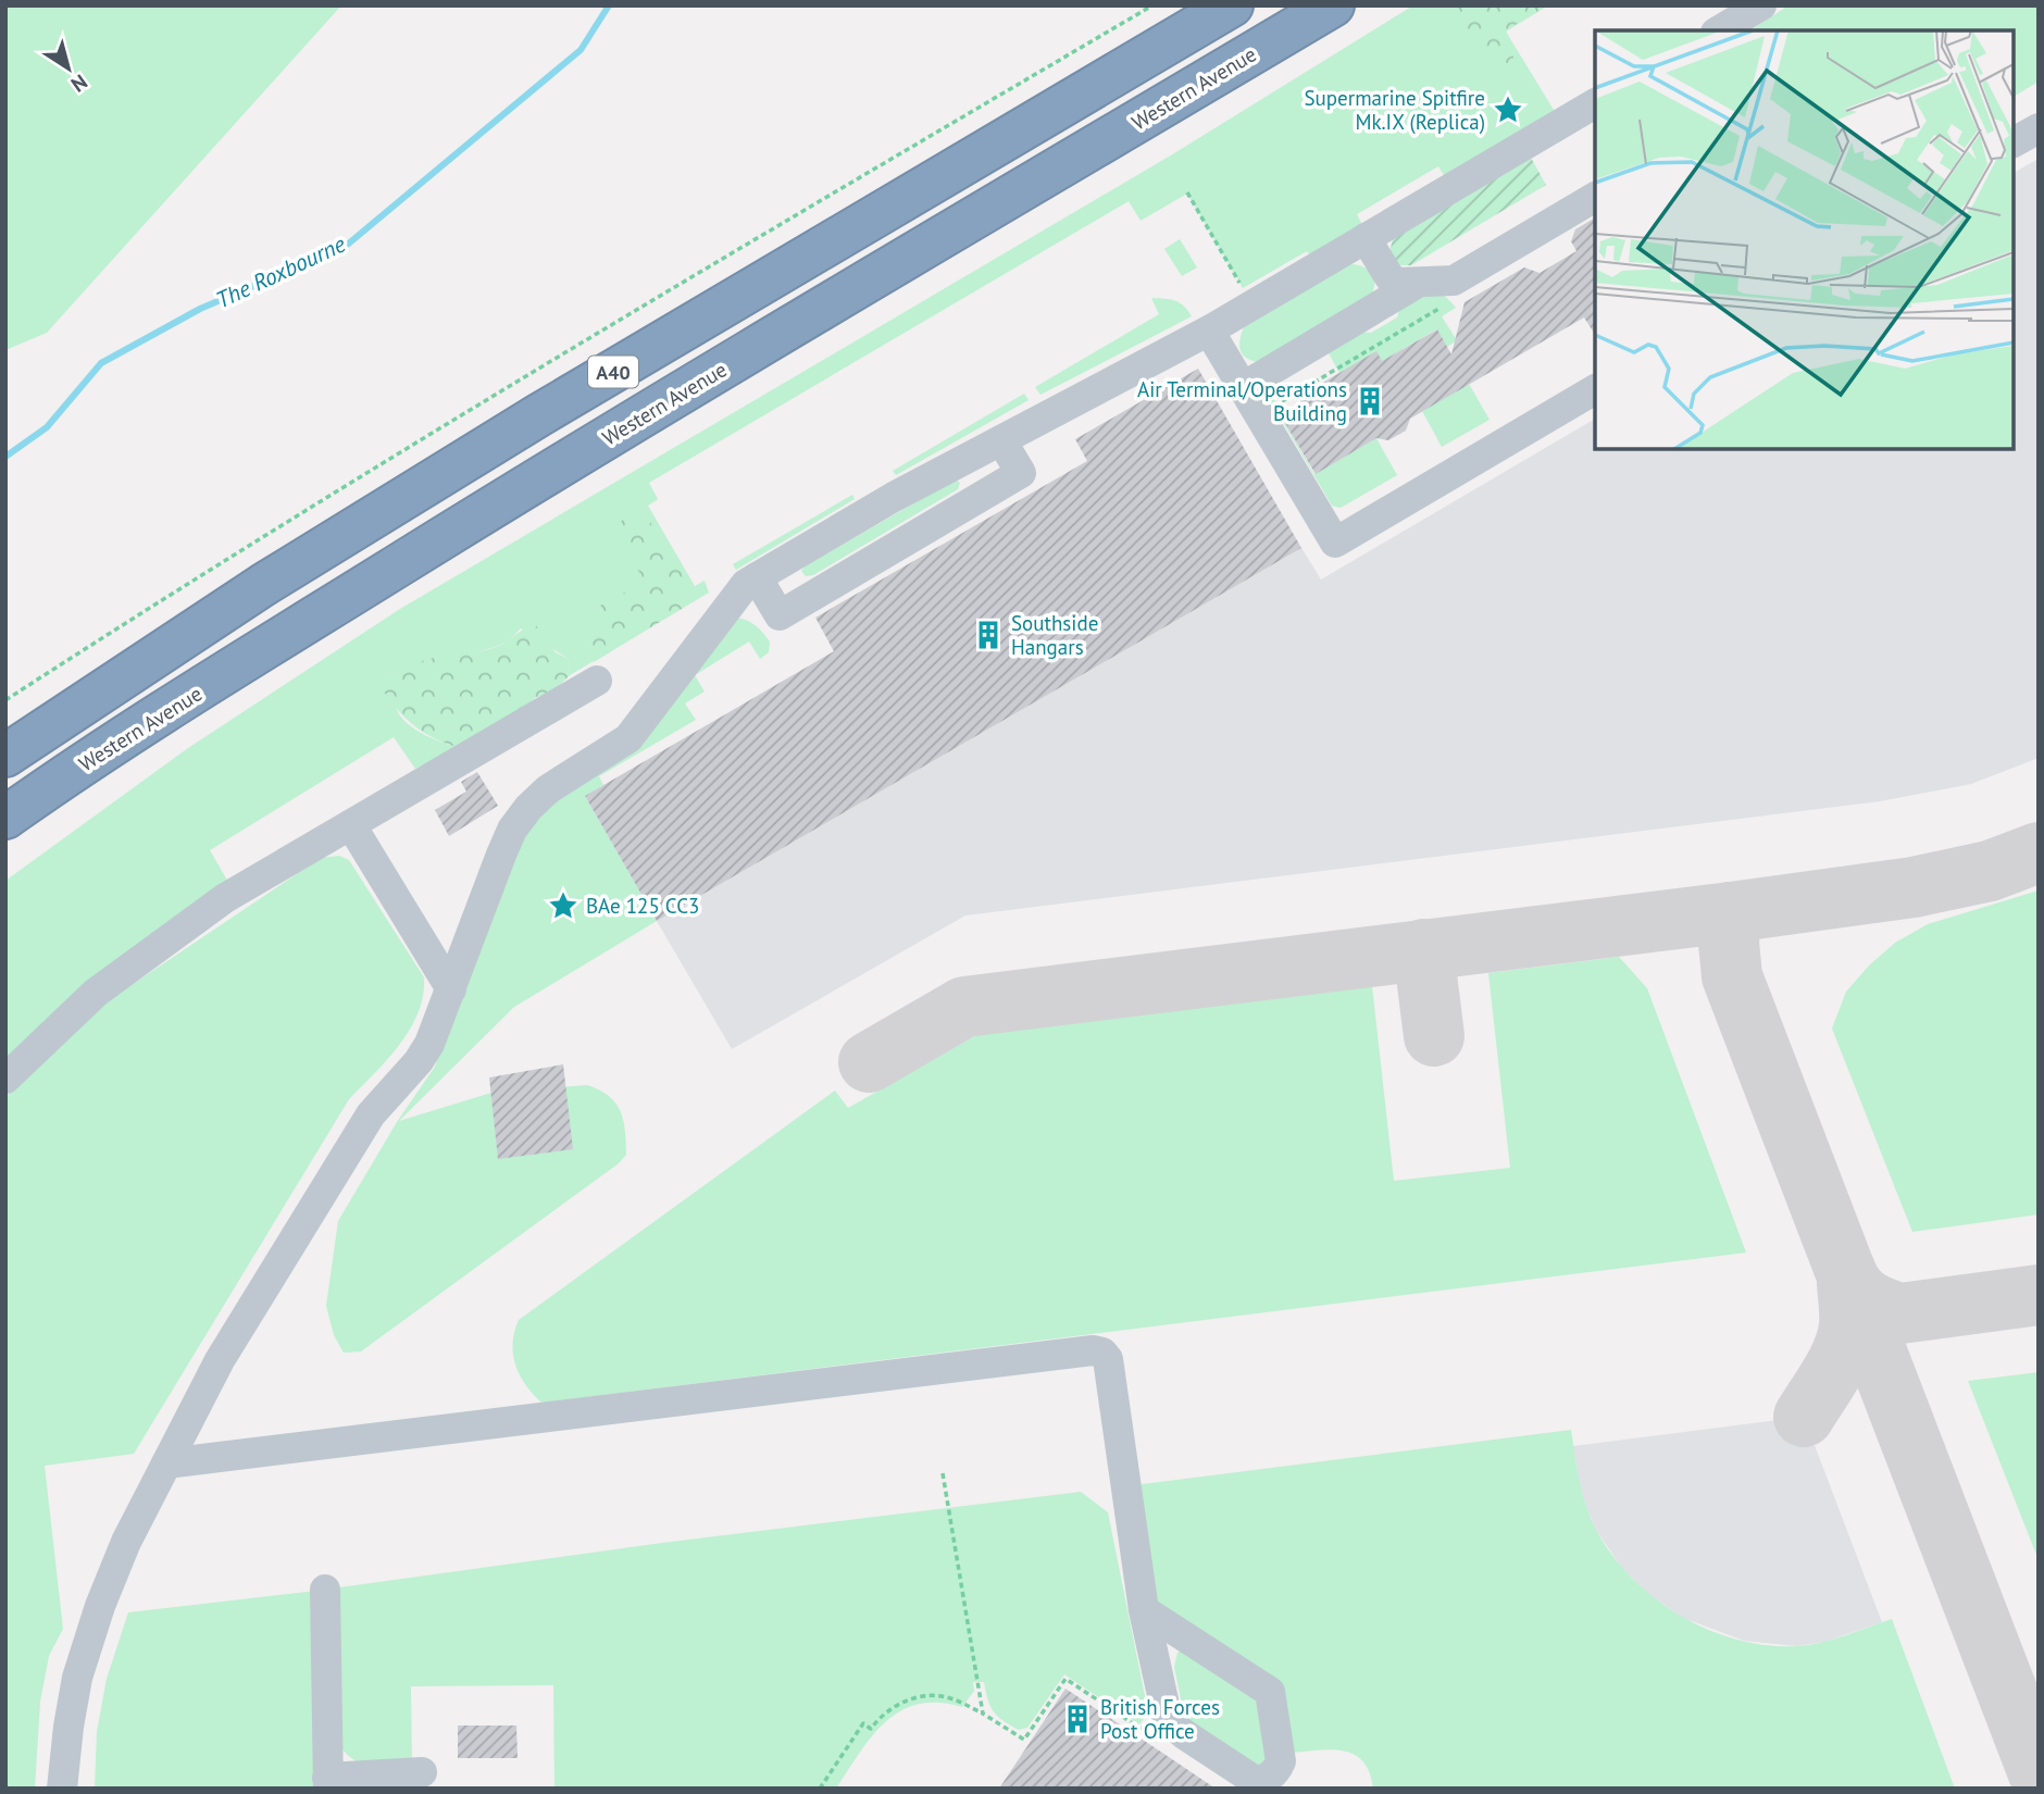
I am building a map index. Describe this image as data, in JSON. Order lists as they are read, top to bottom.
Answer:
{
  "streets": {
    "highway": ["Western Avenue", "A40"]
  },
  "water": ["The Roxbourne"],
  "places": {
    "place": ["Supermarine Spitfire Mk.IX (Replica)", "BAe 125 CC3"],
    "building": ["Air Terminal/Operations Building", "Southside Hangars", "British Forces Post Office"]
  },
  "north": "bottom right"
}
